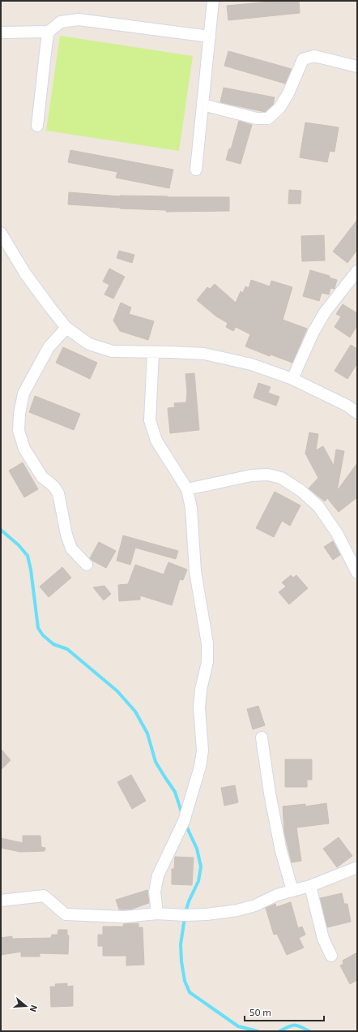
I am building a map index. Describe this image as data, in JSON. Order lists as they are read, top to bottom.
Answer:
{
  "scale_bar": "50 m",
  "north": "right"
}
